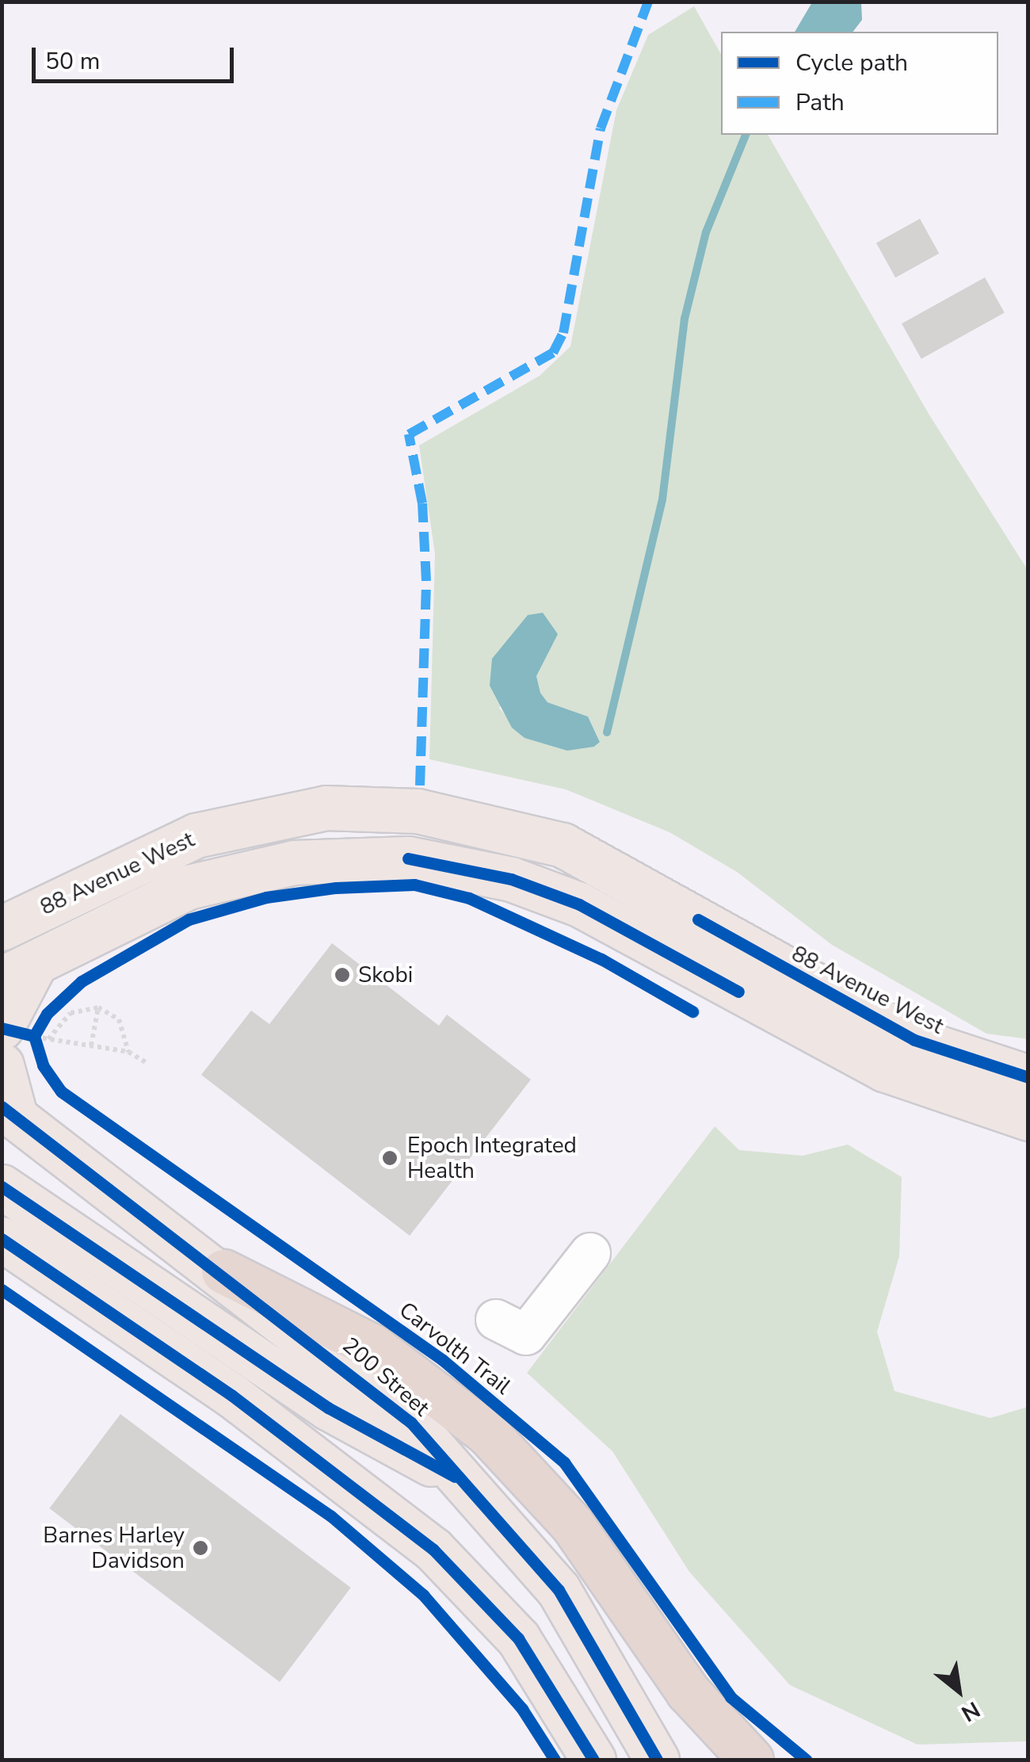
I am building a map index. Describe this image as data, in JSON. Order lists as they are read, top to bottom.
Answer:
{
  "streets": {
    "main road": ["88 Avenue West", "200 Street"],
    "cycle path": ["Carvolth Trail"]
  },
  "places": ["Skobi", "Epoch Integrated Health", "Barnes Harley Davidson"],
  "legend": ["Cycle path", "Path"],
  "scale_bar": "50 m",
  "north": "bottom right"
}
